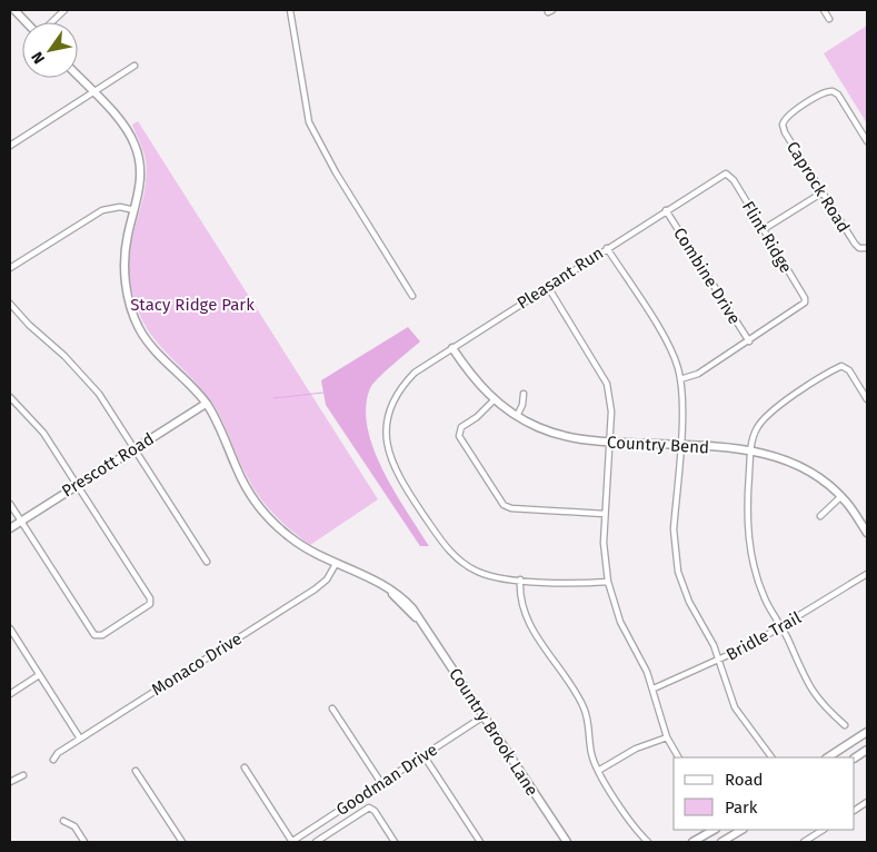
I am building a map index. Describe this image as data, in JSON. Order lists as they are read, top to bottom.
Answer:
{
  "streets": {
    "street": [
      "Caprock Road",
      "Flint Ridge",
      "Combine Drive",
      "Pleasant Run",
      "Country Bend",
      "Prescott Road",
      "Bridle Trail",
      "Monaco Drive",
      "Country Brook Lane",
      "Goodman Drive"
    ]
  },
  "crossings": [
    ["Flint Ridge", "Combine Drive"],
    ["Flint Ridge", "Pleasant Run"],
    ["Combine Drive", "Pleasant Run"],
    ["Pleasant Run", "Country Bend"],
    ["Prescott Road", "Country Brook Lane"],
    ["Monaco Drive", "Country Brook Lane"],
    ["Country Brook Lane", "Goodman Drive"]
  ],
  "parks": ["Stacy Ridge Park"],
  "legend": ["Road", "Park"],
  "north": "bottom left"
}
